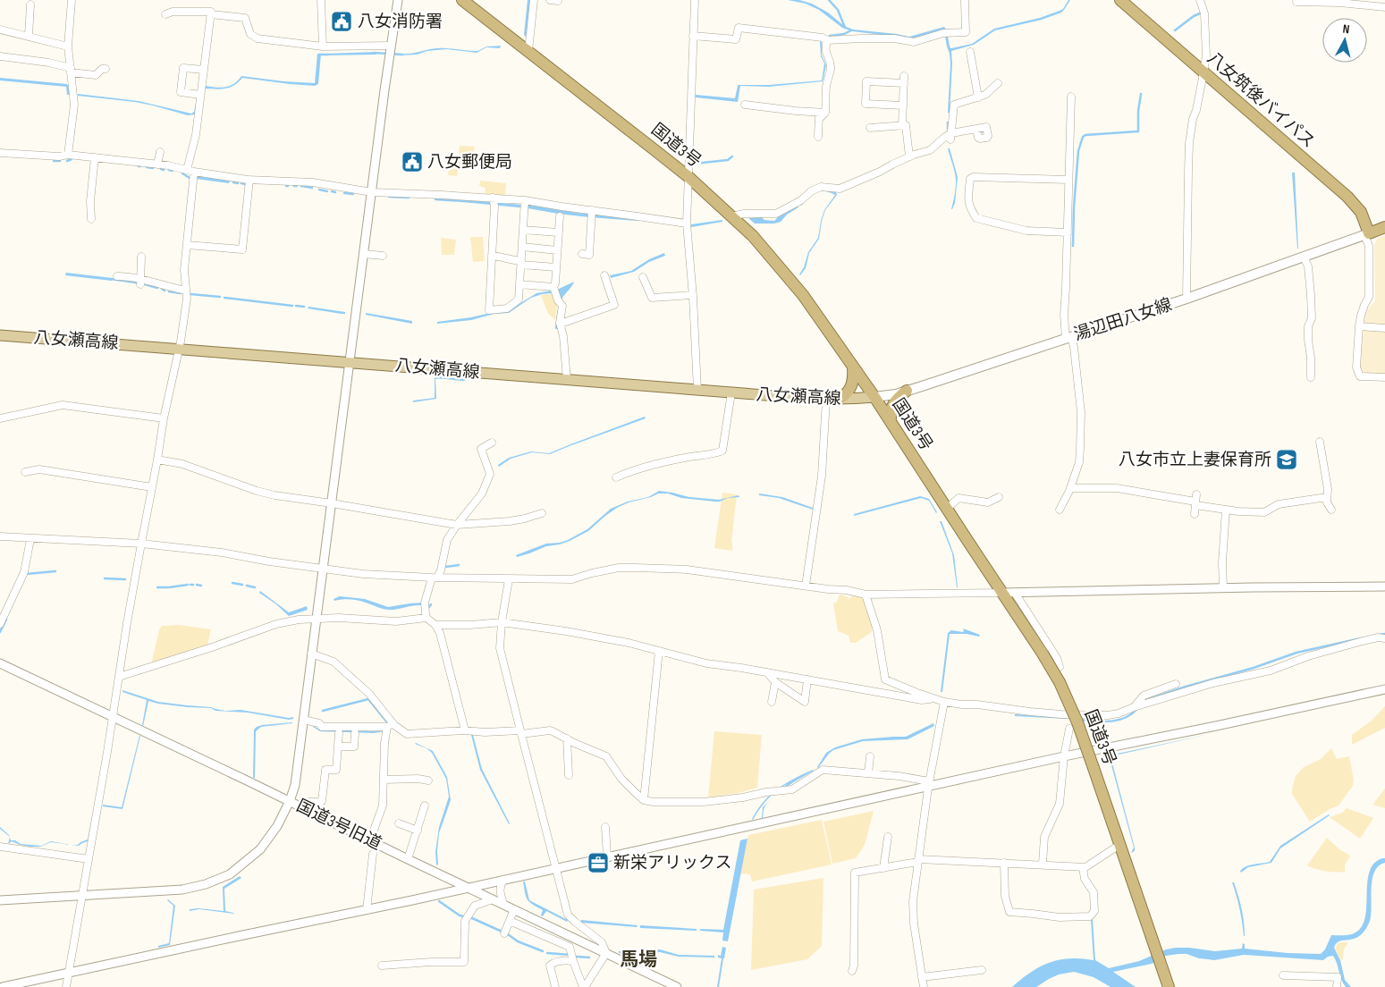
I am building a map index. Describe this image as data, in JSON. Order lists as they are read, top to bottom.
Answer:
{
  "streets": {
    "highway": ["八女筑後バイパス", "国道3号"],
    "main road": ["湯辺田八女線", "八女瀬高線"],
    "street": ["国道3号旧道"]
  },
  "crossings": [
    ["八女筑後バイパス", "湯辺田八女線"],
    ["国道3号", "湯辺田八女線"],
    ["国道3号", "八女瀬高線"],
    ["湯辺田八女線", "八女瀬高線"]
  ],
  "districts": ["馬場"],
  "places": {
    "public building": ["八女消防署", "八女郵便局"],
    "school or university": ["八女市立上妻保育所"],
    "office": ["新栄アリックス"]
  },
  "north": "top"
}
